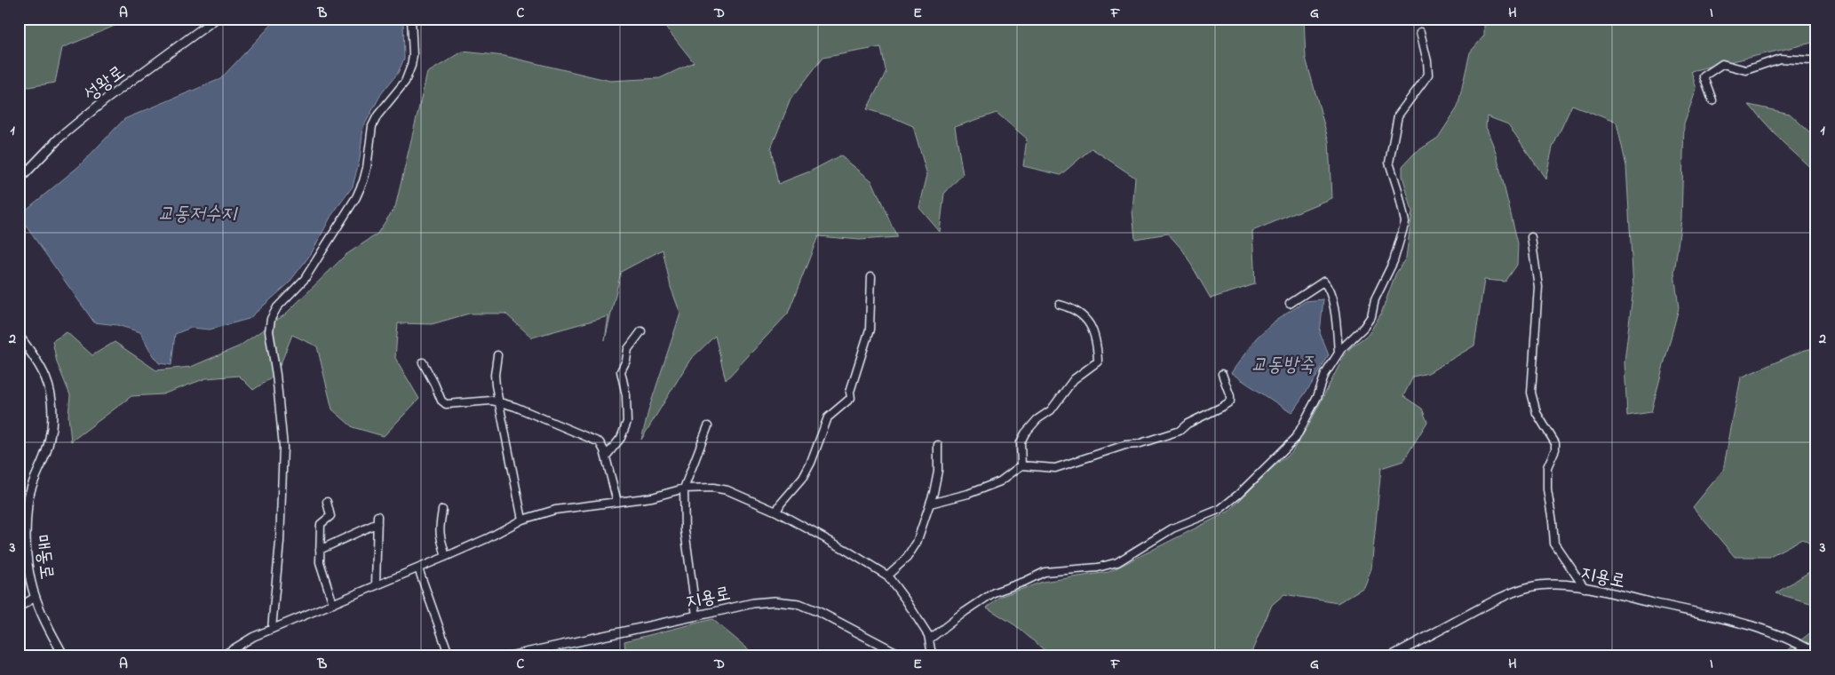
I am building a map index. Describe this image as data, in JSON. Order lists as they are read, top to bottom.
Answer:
{
  "streets": {
    "street": ["성왕로", "매동로", "지용로"]
  },
  "water": ["교동저수지", "교동방죽"],
  "grid": {
    "columns": [
      "A",
      "B",
      "C",
      "D",
      "E",
      "F",
      "G",
      "H",
      "I"
    ],
    "rows": ["1", "2", "3"]
  }
}
